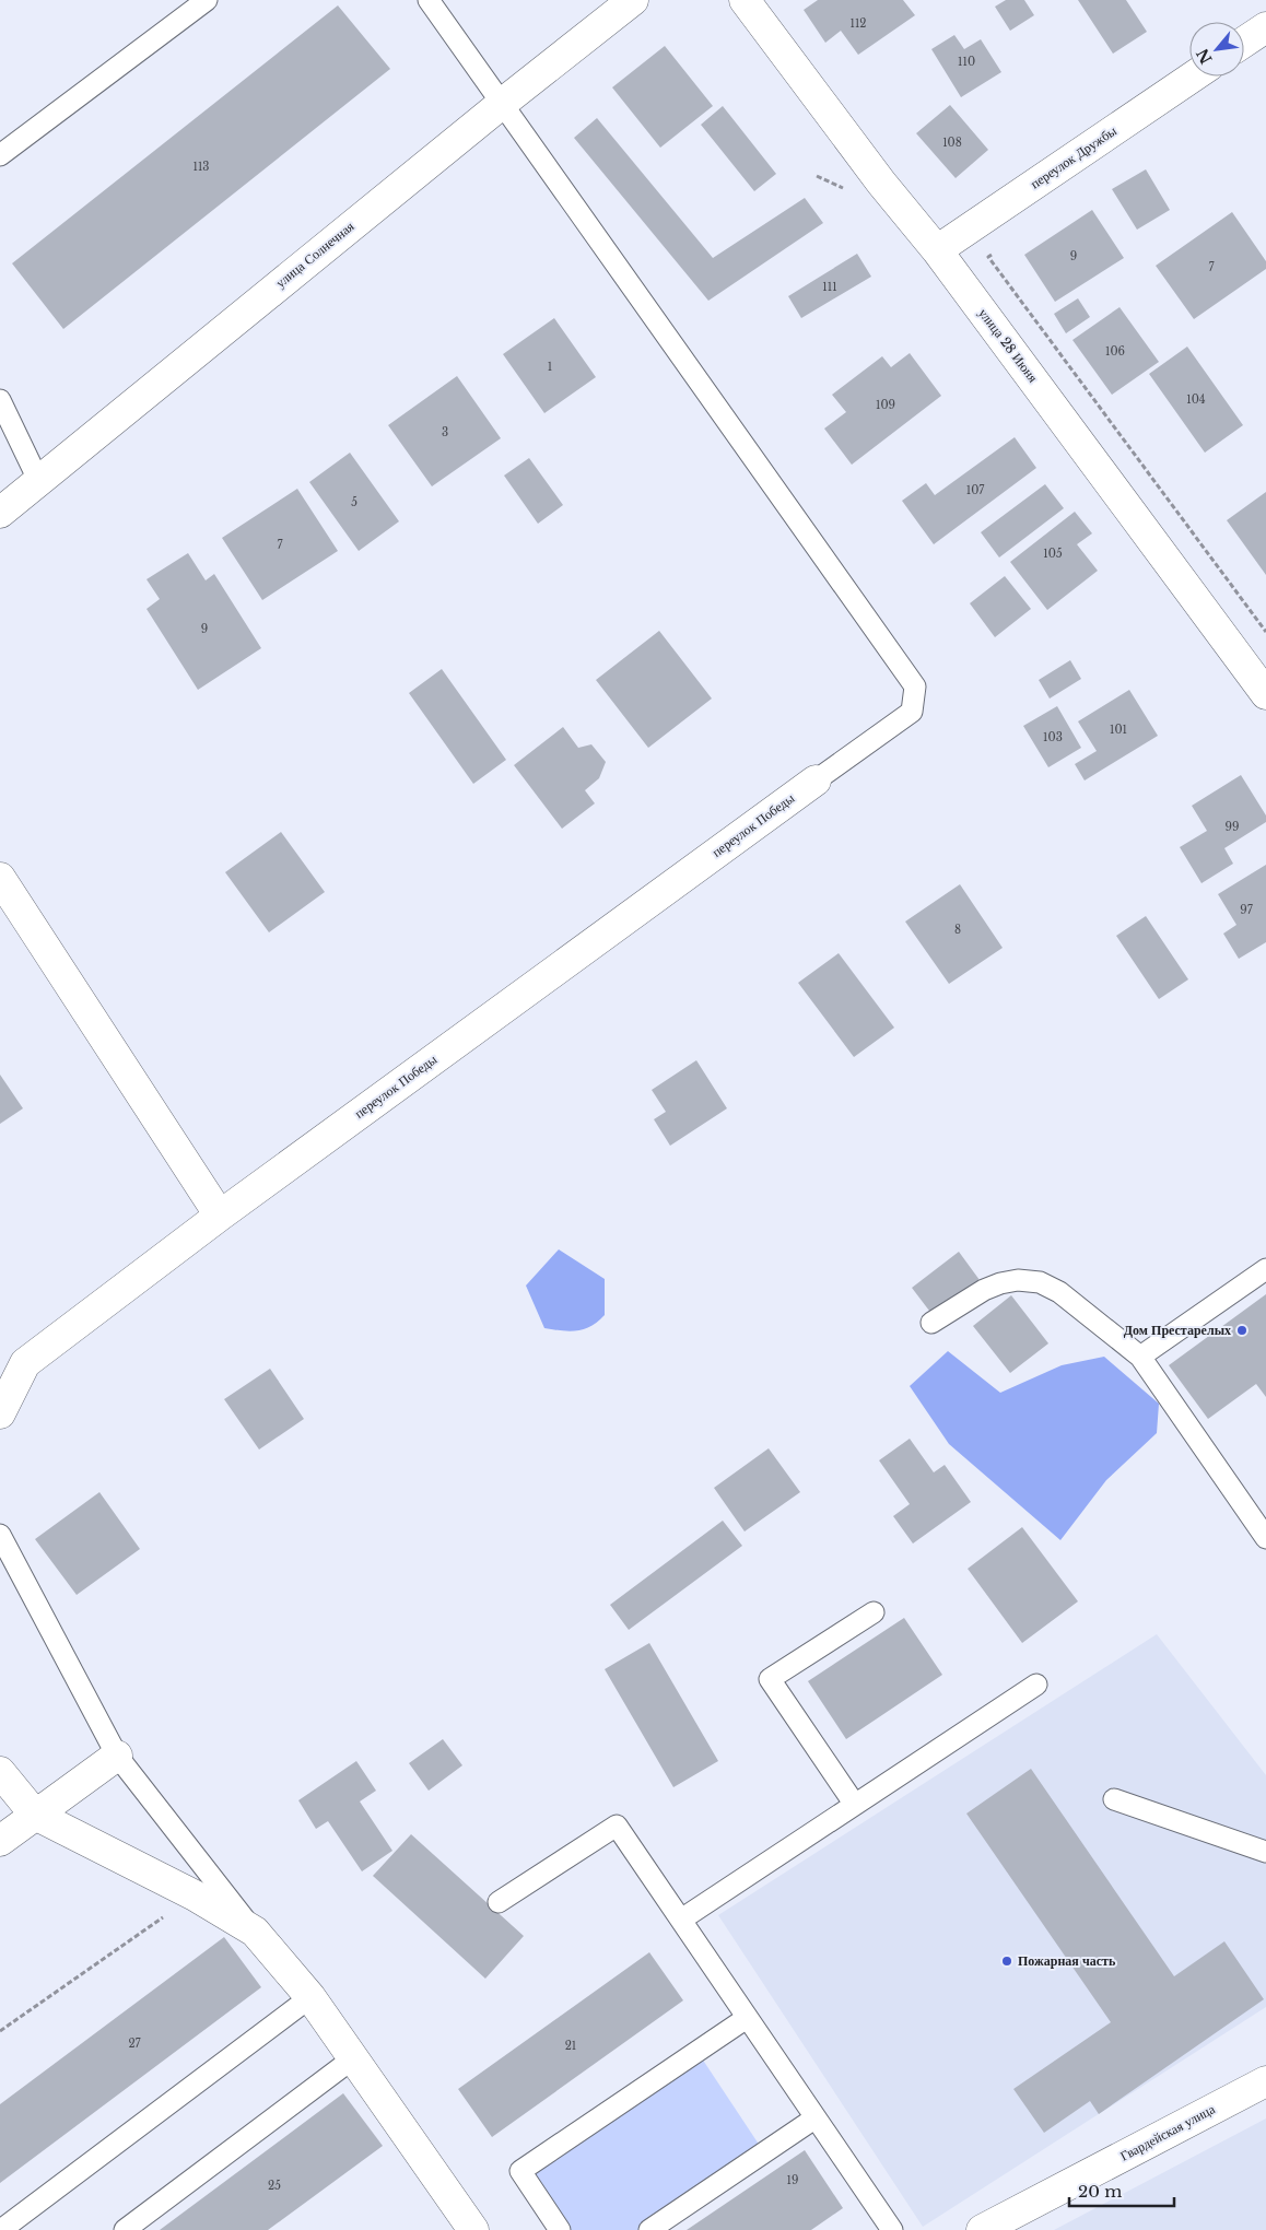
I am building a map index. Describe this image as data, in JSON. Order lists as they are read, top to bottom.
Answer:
{
  "streets": {
    "street": [
      "переулок Дружбы",
      "улица Солнечная",
      "улица 28 Июня",
      "переулок Победы",
      "Гвардейская улица"
    ]
  },
  "crossings": [
    ["переулок Дружбы", "улица 28 Июня"]
  ],
  "places": ["Дом Престарелых", "Пожарная часть"],
  "house_numbers": [
    "112",
    "110",
    "108",
    "113",
    "9",
    "7",
    "111",
    "106",
    "1",
    "104",
    "109",
    "3",
    "107",
    "5",
    "7",
    "105",
    "9",
    "101",
    "103",
    "99",
    "97",
    "8",
    "27",
    "21",
    "19",
    "25"
  ],
  "scale_bar": "20 m",
  "north": "bottom left"
}
